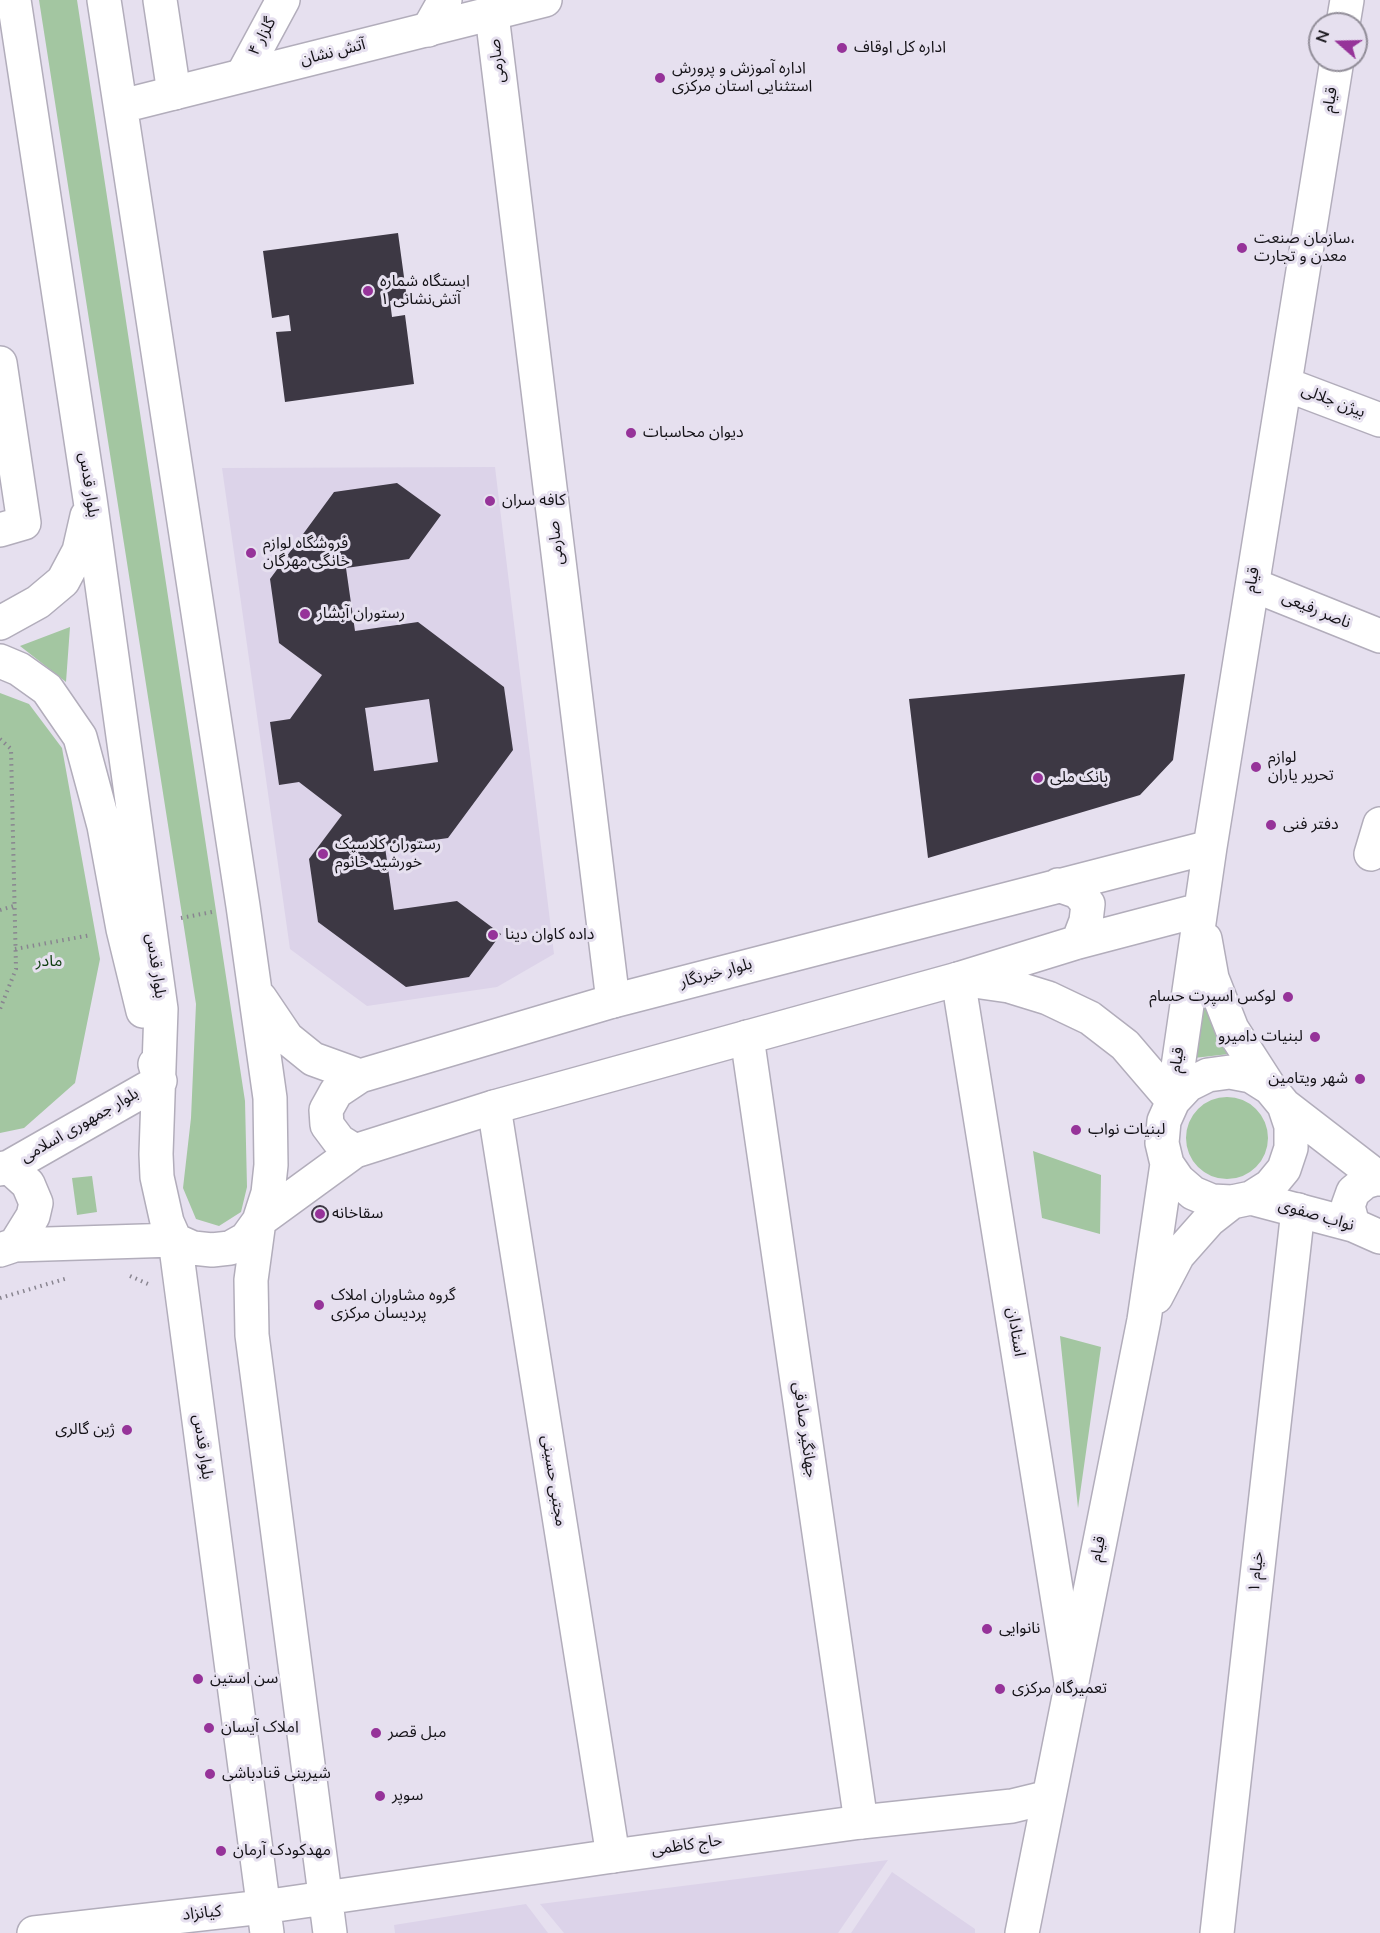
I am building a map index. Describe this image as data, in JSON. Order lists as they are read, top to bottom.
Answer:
{
  "streets": {
    "street": [
      "گلزار ۴",
      "آتش نشان",
      "صارمی",
      "قیام",
      "بیژن جلالی",
      "بلوار قدس",
      "ناصر رفیعی",
      "بلوار خبرنگار",
      "بلوار جمهوری اسلامی",
      "نواب صفوی",
      "استادان",
      "جهانگیر صادقی",
      "مجتبی حسینی",
      "خیام ۱",
      "حاج کاظمی",
      "کیانزاد"
    ]
  },
  "crossings": [
    ["گلزار ۴", "آتش نشان"],
    ["آتش نشان", "صارمی"],
    ["صارمی", "بلوار خبرنگار"],
    ["قیام", "بیژن جلالی"],
    ["قیام", "ناصر رفیعی"],
    ["قیام", "بلوار خبرنگار"],
    ["قیام", "نواب صفوی"],
    ["قیام", "استادان"],
    ["قیام", "حاج کاظمی"],
    ["بلوار قدس", "بلوار جمهوری اسلامی"],
    ["بلوار قدس", "کیانزاد"],
    ["نواب صفوی", "خیام ۱"],
    ["جهانگیر صادقی", "حاج کاظمی"],
    ["مجتبی حسینی", "حاج کاظمی"],
    ["حاج کاظمی", "کیانزاد"]
  ],
  "parks": ["مادر"],
  "places": [
    "اداره کل اوقاف",
    "اداره آموزش و پرورش استثنایی استان مرکزی",
    "سازمان صنعت، معدن و تجارت",
    "ایستگاه شماره ۱ آتش‌نشانی",
    "دیوان محاسبات",
    "کافه سران",
    "فروشگاه لوازم خانگی مهرگان",
    "رستوران آبشار",
    "لوازم تحریر یاران",
    "بانک ملی",
    "دفتر فنی",
    "رستوران کلاسیک خورشید خانوم",
    "داده کاوان دینا",
    "لوکس اسپرت حسام",
    "لبنیات دامیرو",
    "شهر ویتامین",
    "لبنیات نواب",
    "سقاخانه",
    "گروه مشاوران املاک پردیسان مرکزی",
    "ژین گالری",
    "نانوایی",
    "سن استین",
    "تعمیرگاه مرکزی",
    "املاک آیسان",
    "مبل قصر",
    "شیرینی قنادباشی",
    "سوپر",
    "مهدکودک آرمان"
  ],
  "north": "left"
}
